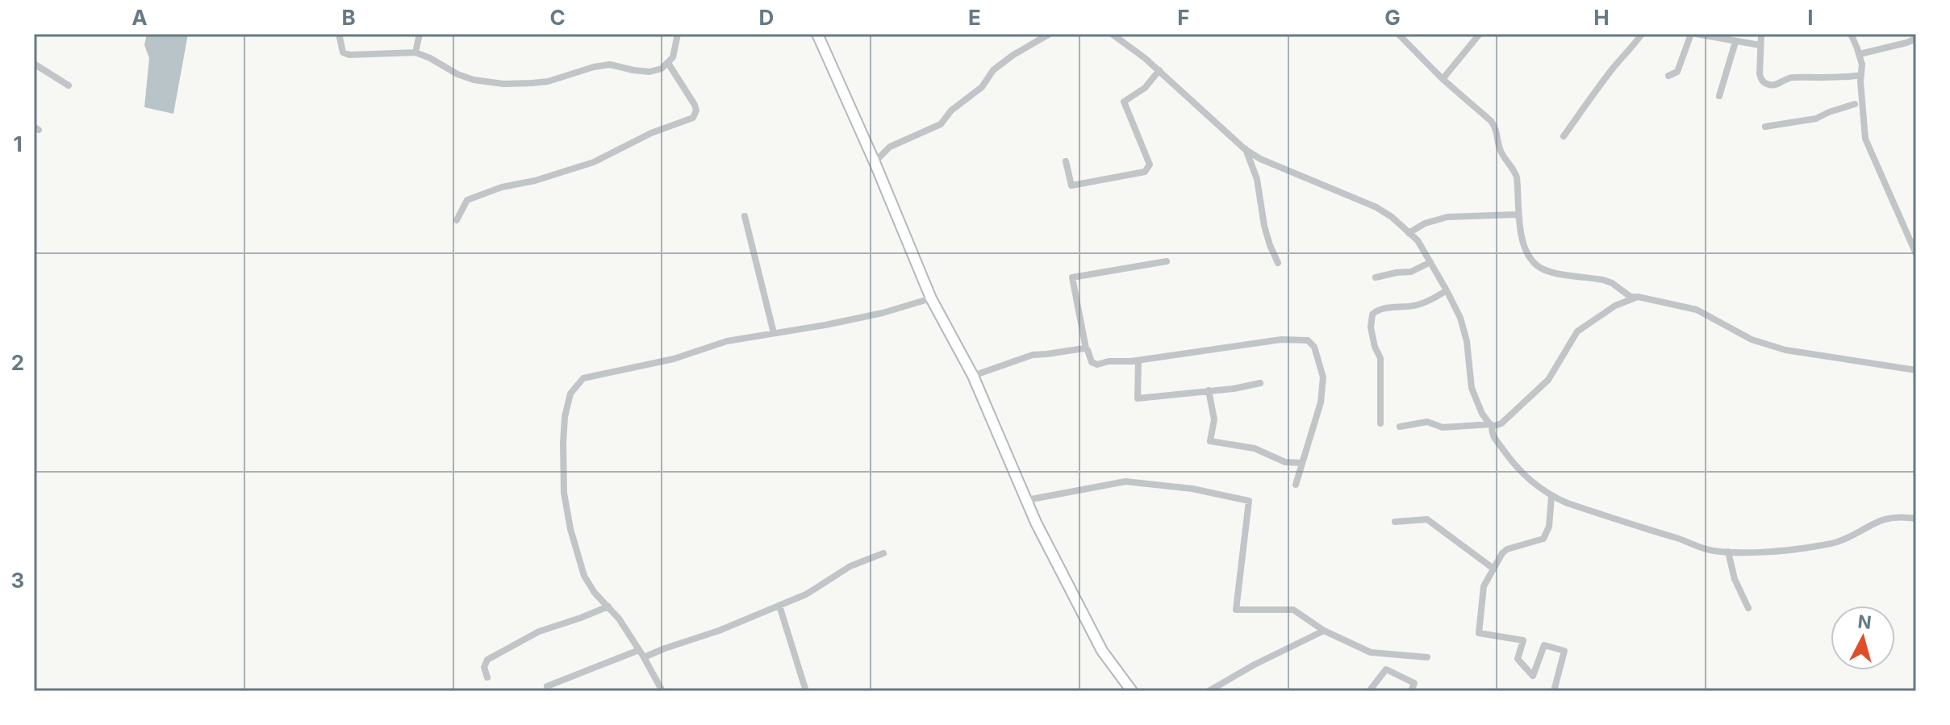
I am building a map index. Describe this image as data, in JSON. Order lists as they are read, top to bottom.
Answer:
{
  "north": "top",
  "grid": {
    "columns": [
      "A",
      "B",
      "C",
      "D",
      "E",
      "F",
      "G",
      "H",
      "I"
    ],
    "rows": ["1", "2", "3"]
  }
}
